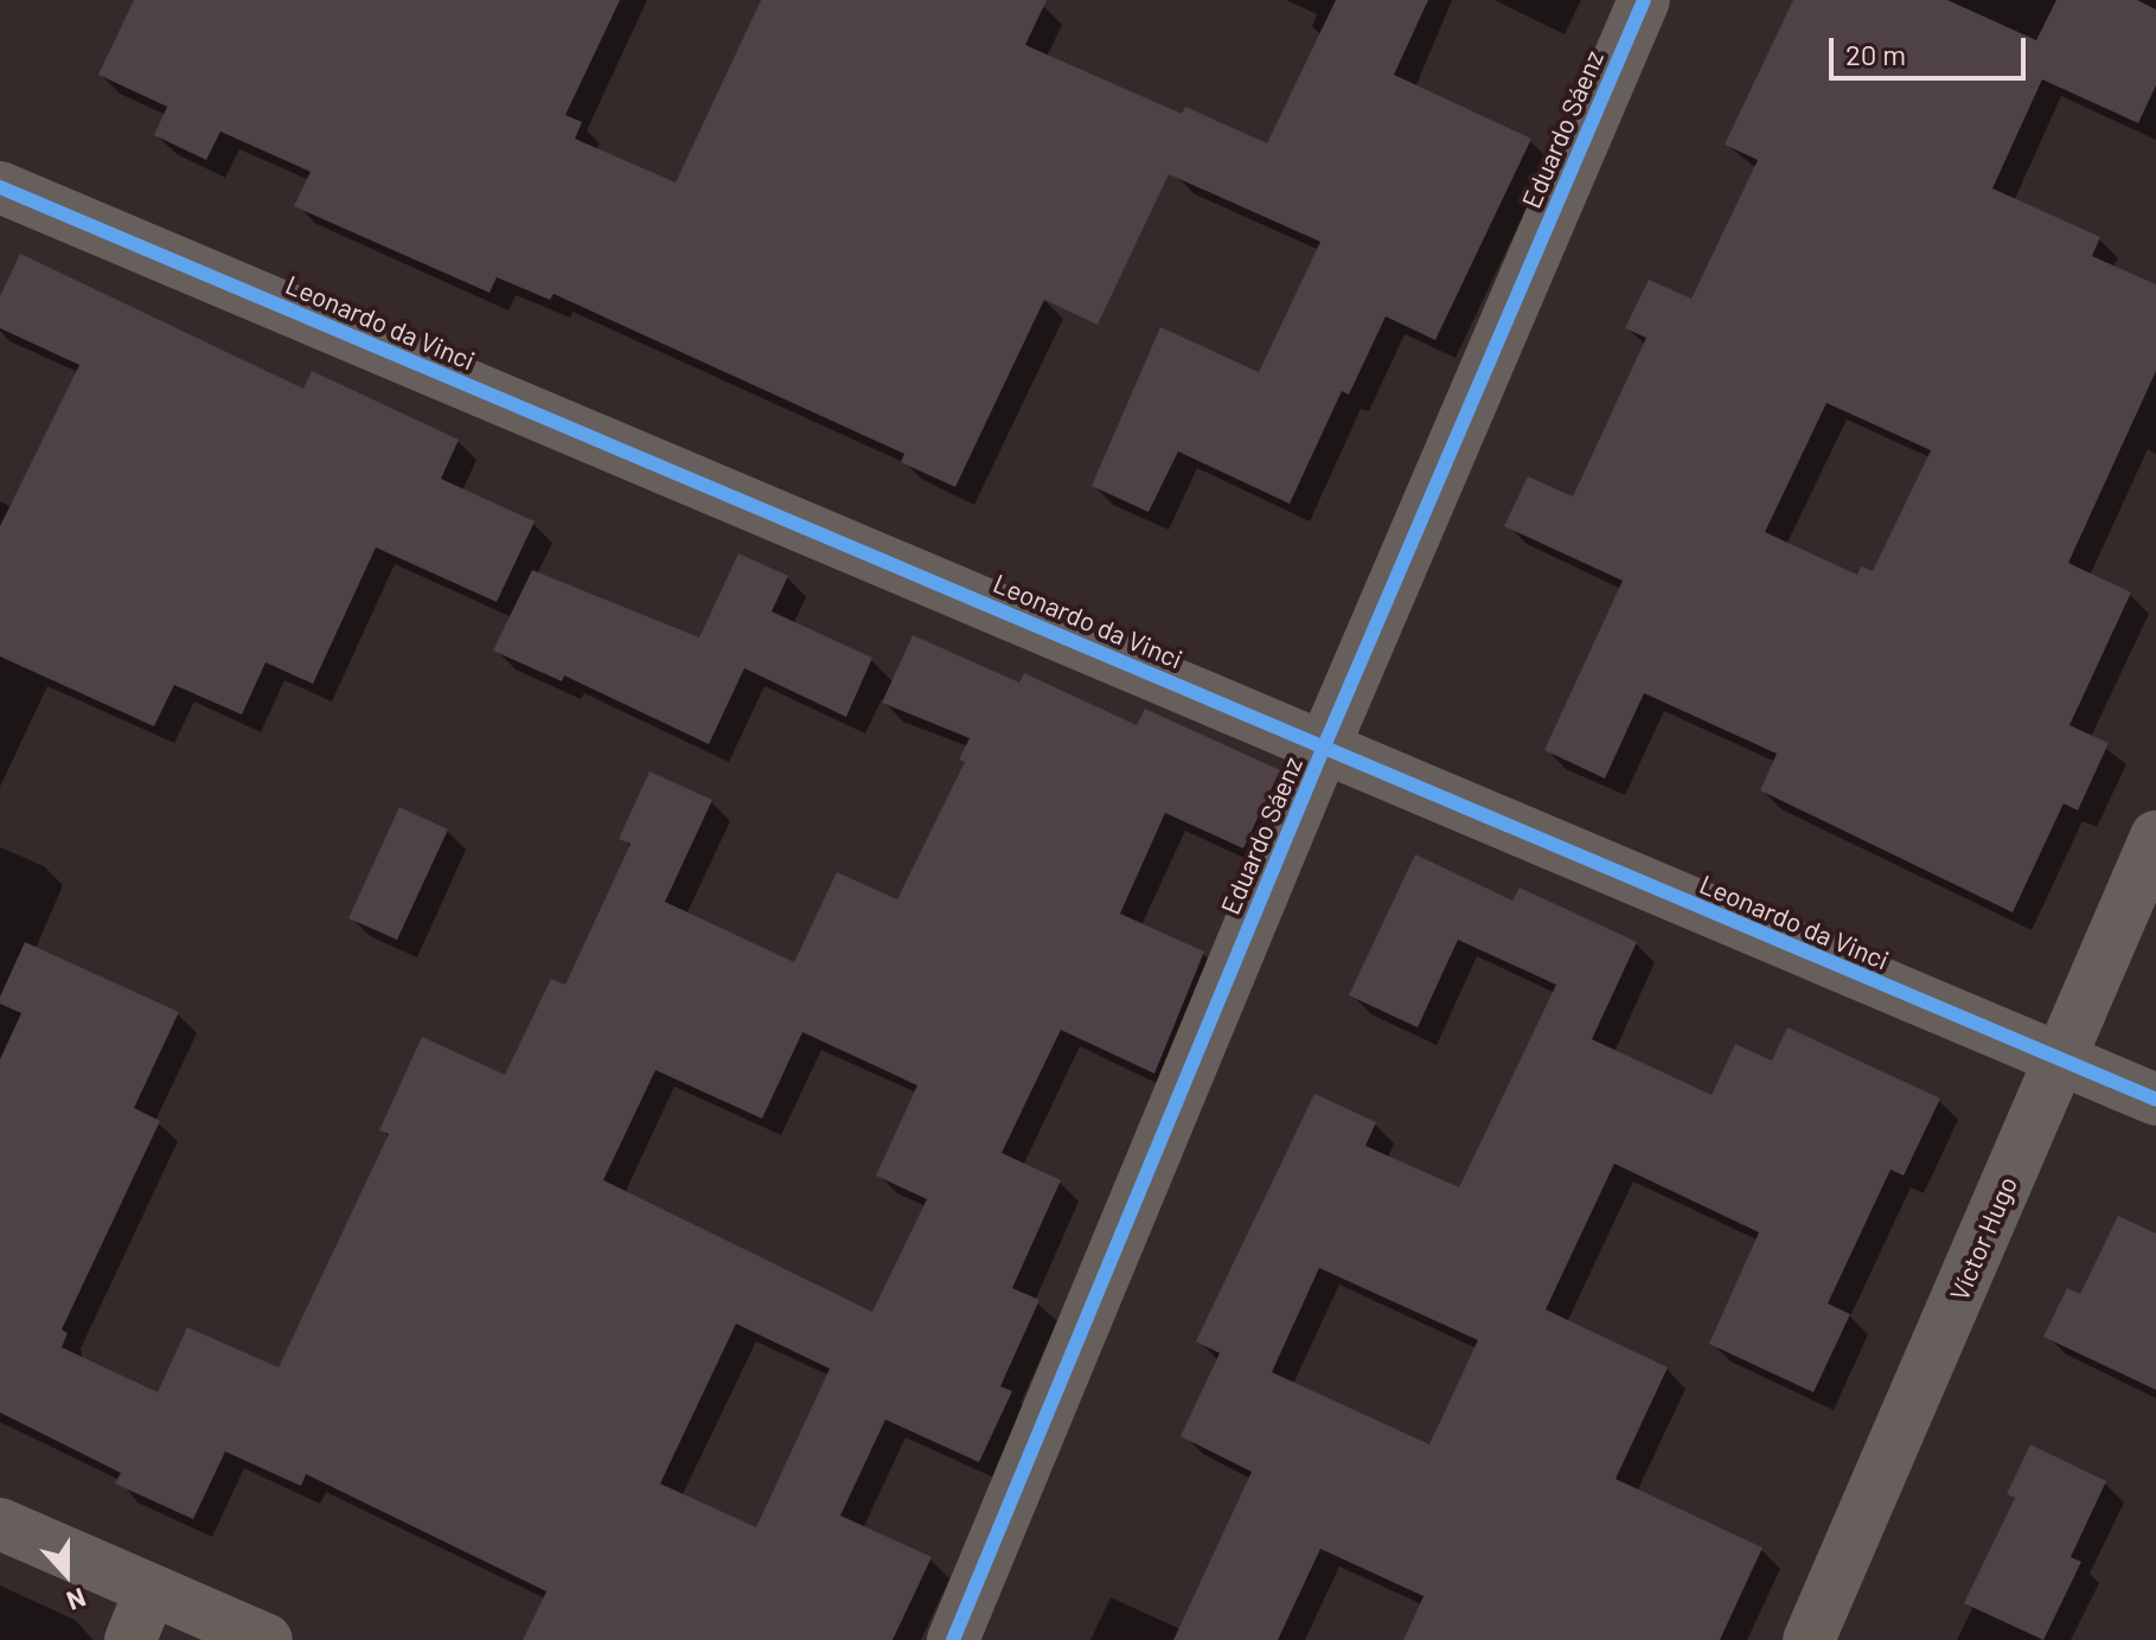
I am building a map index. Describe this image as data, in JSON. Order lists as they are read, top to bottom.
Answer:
{
  "streets": {
    "street": ["Eduardo Sáenz", "Leonardo da Vinci", "Víctor Hugo"]
  },
  "crossings": [
    ["Eduardo Sáenz", "Leonardo da Vinci"],
    ["Leonardo da Vinci", "Víctor Hugo"]
  ],
  "scale_bar": "20 m",
  "north": "bottom"
}
